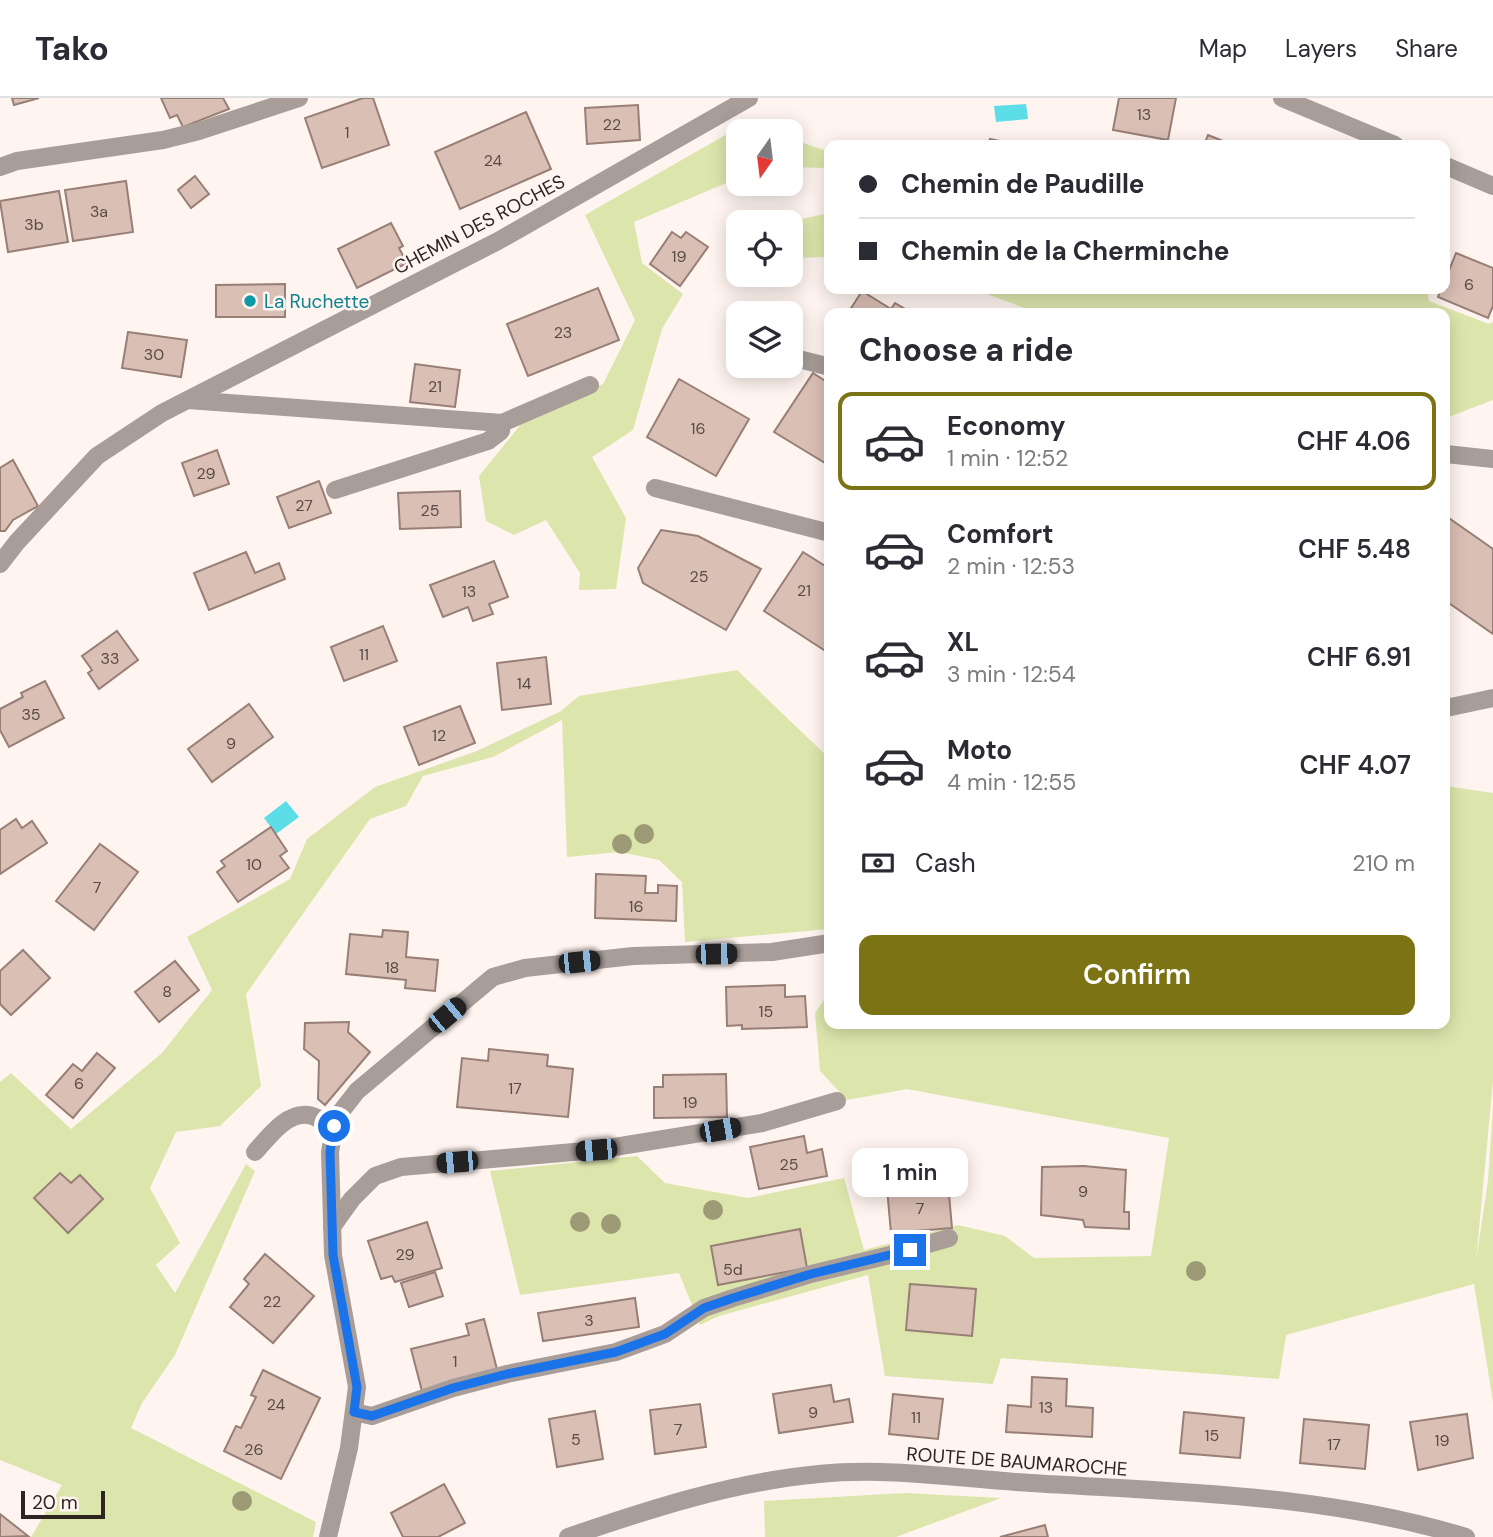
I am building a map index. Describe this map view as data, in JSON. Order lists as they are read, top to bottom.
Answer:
{
  "streets": {
    "street": ["CHEMIN DES ROCHES", "ROUTE DE BAUMAROCHE"]
  },
  "places": ["La Ruchette"],
  "house_numbers": [
    "13",
    "22",
    "1",
    "24",
    "3a",
    "3b",
    "19",
    "6",
    "23",
    "30",
    "21",
    "16",
    "29",
    "27",
    "25",
    "25",
    "21",
    "13",
    "11",
    "33",
    "14",
    "35",
    "12",
    "9",
    "10",
    "7",
    "16",
    "18",
    "8",
    "15",
    "6",
    "17",
    "19",
    "25",
    "9",
    "7",
    "29",
    "5d",
    "22",
    "3",
    "1",
    "24",
    "13",
    "9",
    "11",
    "7",
    "15",
    "5",
    "19",
    "17",
    "26"
  ],
  "scale_bar": "20 m",
  "north": "bottom",
  "page": {
    "header": "Tako",
    "nav": ["Map", "Layers", "Share"],
    "banner": ["Chemin de Paudille", "Chemin de la Cherminche"],
    "heading": "Choose a ride",
    "list": [
      {
        "name": "Economy",
        "note": "1 min · 12:52",
        "value": "CHF 4.06"
      },
      {
        "name": "Comfort",
        "note": "2 min · 12:53",
        "value": "CHF 5.48"
      },
      {
        "name": "XL",
        "note": "3 min · 12:54",
        "value": "CHF 6.91"
      },
      {
        "name": "Moto",
        "note": "4 min · 12:55",
        "value": "CHF 4.07"
      }
    ],
    "pay": ["Cash", "210 m"],
    "buttons": "Confirm",
    "bubble": "1 min",
    "scale": "20 m"
  }
}
